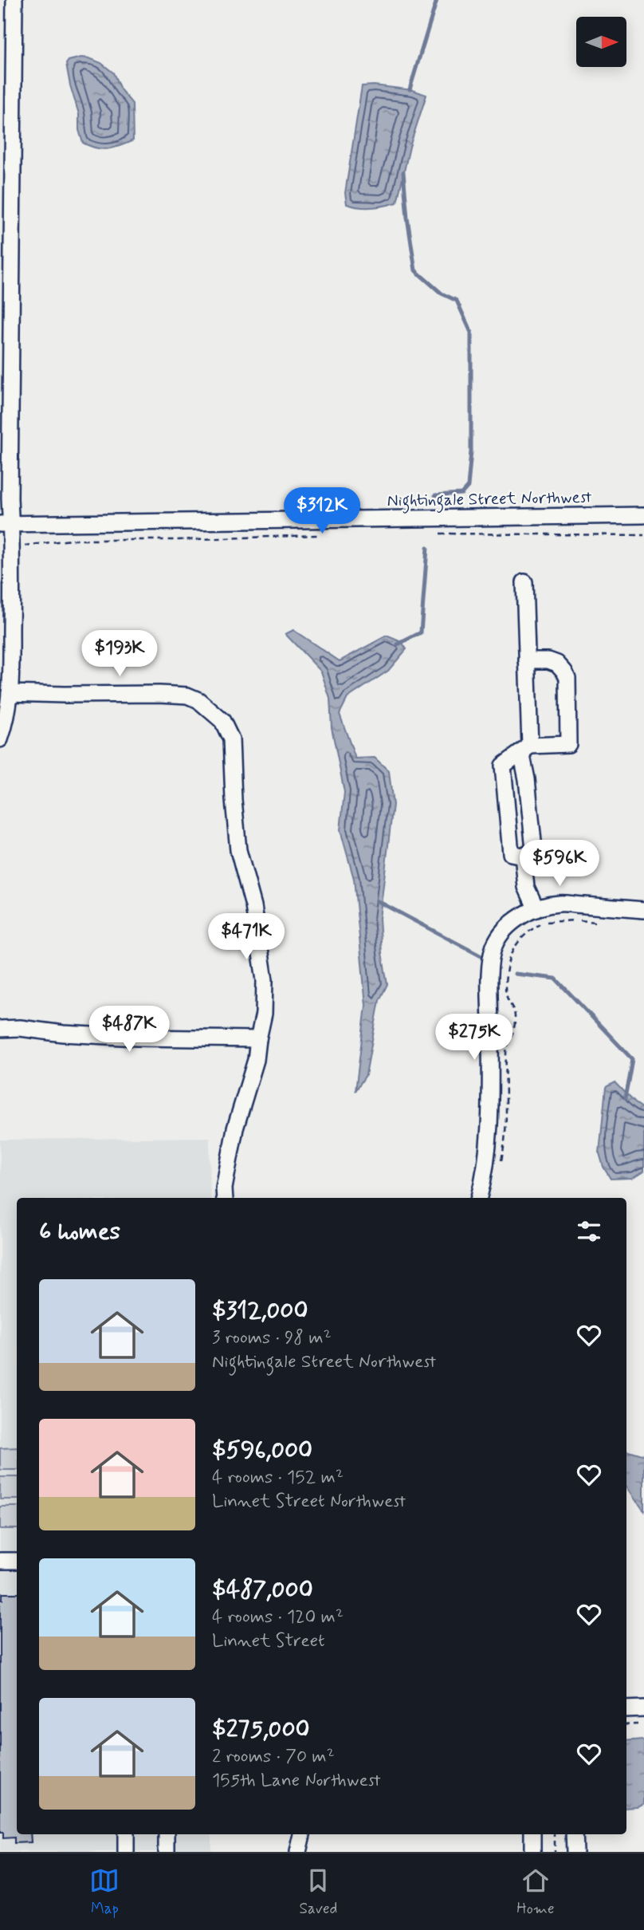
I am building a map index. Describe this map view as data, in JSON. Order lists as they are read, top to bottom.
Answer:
{
  "streets": {
    "street": ["Nightingale Street Northwest"]
  },
  "north": "right",
  "page": {
    "price": [
      "$312K",
      "$193K",
      "$596K",
      "$471K",
      "$487K",
      "$275K"
    ],
    "heading": "6 homes",
    "list": [
      {
        "name": "$312,000",
        "note": "3 rooms · 98 m² · Nightingale Street Northwest"
      },
      {
        "name": "$596,000",
        "note": "4 rooms · 152 m² · Linnet Street Northwest"
      },
      {
        "name": "$487,000",
        "note": "4 rooms · 120 m² · Linnet Street"
      },
      {
        "name": "$275,000",
        "note": "2 rooms · 70 m² · 155th Lane Northwest"
      }
    ],
    "tabs": ["Map", "Saved", "Home"]
  }
}
